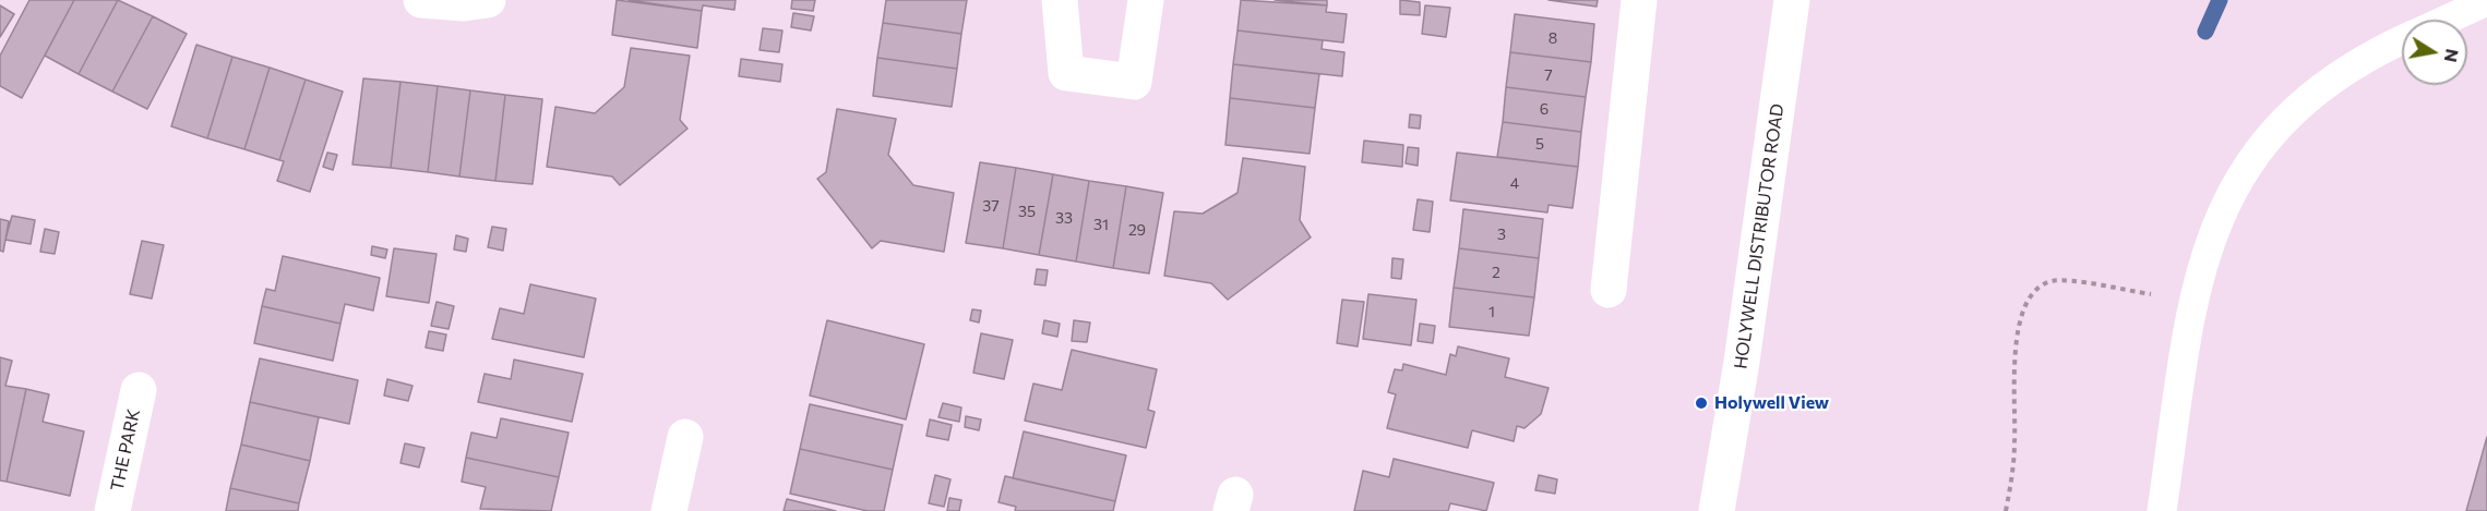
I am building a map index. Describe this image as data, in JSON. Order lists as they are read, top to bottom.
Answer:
{
  "streets": {
    "street": ["HOLYWELL DISTRIBUTOR ROAD", "THE PARK"]
  },
  "places": ["Holywell View"],
  "house_numbers": [
    "8",
    "7",
    "6",
    "5",
    "4",
    "37",
    "35",
    "33",
    "31",
    "29",
    "3",
    "2",
    "1"
  ],
  "north": "right"
}
